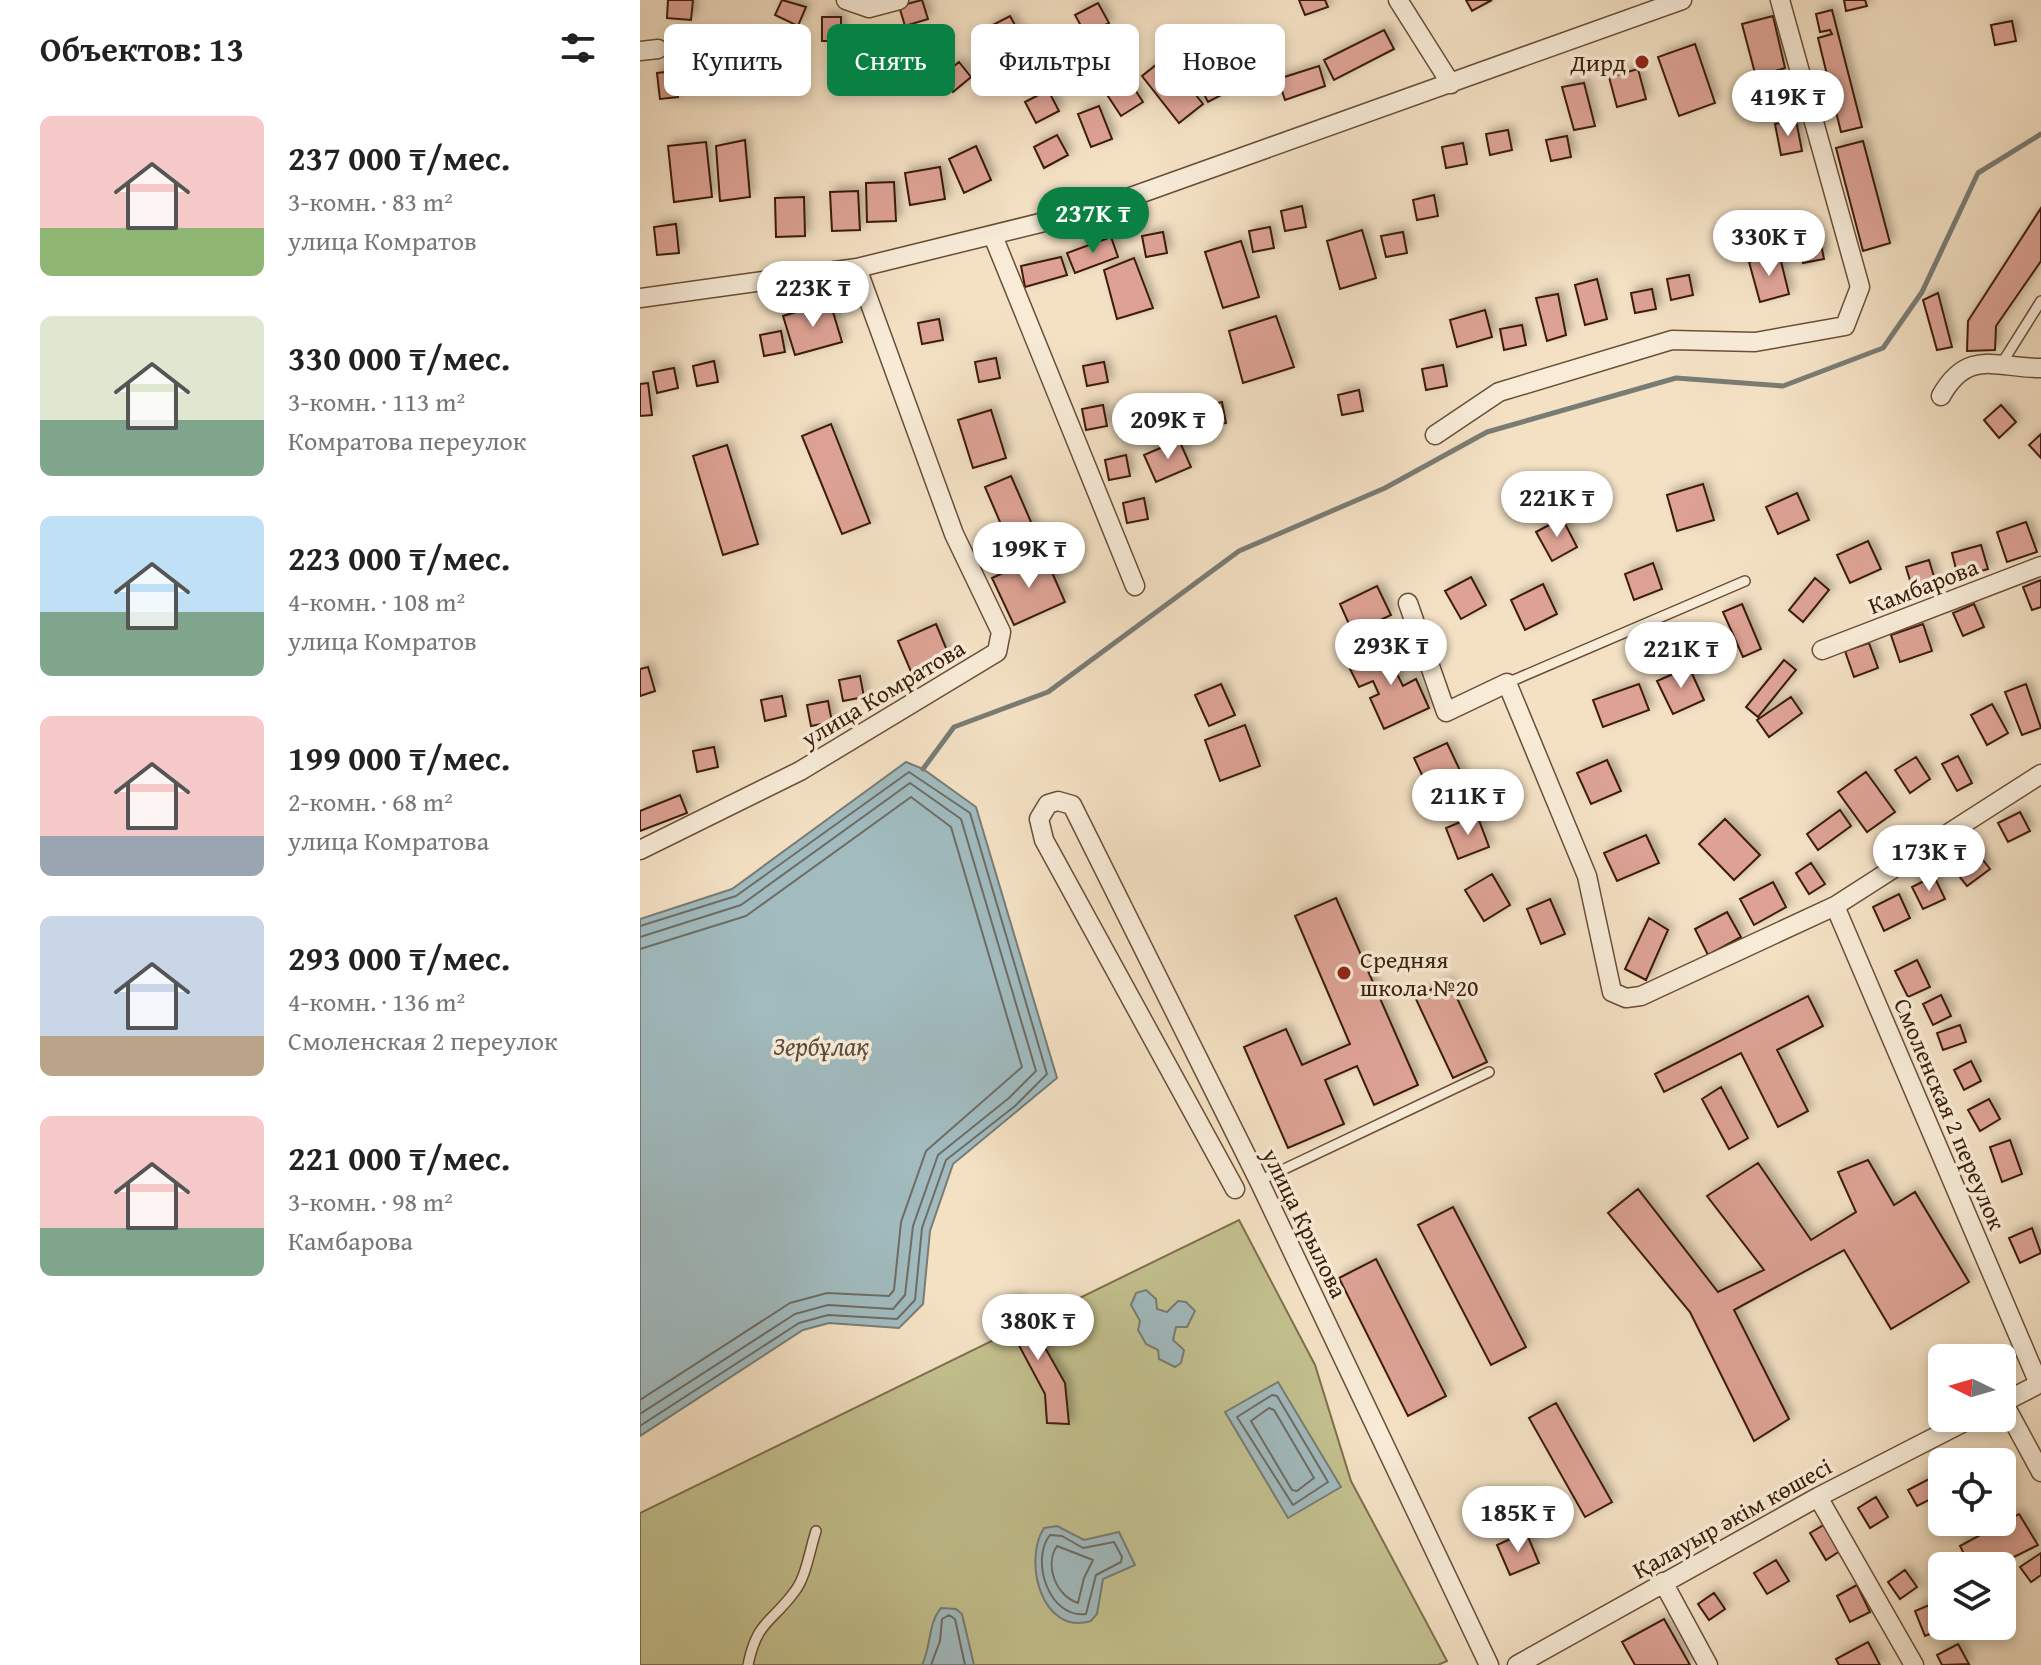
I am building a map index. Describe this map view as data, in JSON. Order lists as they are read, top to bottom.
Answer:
{
  "streets": {
    "street": [
      "Камбарова",
      "улица Комратова",
      "Смоленская 2 переулок",
      "улица Крылова",
      "Қалауыр әкім көшесі"
    ]
  },
  "water": ["Зербұлақ"],
  "places": ["Дирд", "Средняя школа №20"],
  "north": "left",
  "page": {
    "heading": "Объектов: 13",
    "chip": [
      "Купить",
      "Снять",
      "Фильтры",
      "Новое"
    ],
    "price": [
      "419K ₸",
      "237K ₸",
      "330K ₸",
      "223K ₸",
      "209K ₸",
      "221K ₸",
      "199K ₸",
      "293K ₸",
      "221K ₸",
      "211K ₸",
      "173K ₸",
      "380K ₸",
      "185K ₸"
    ],
    "list": [
      {
        "name": "237 000 ₸/мес.",
        "note": "3-комн. · 83 m² · улица Комратов"
      },
      {
        "name": "330 000 ₸/мес.",
        "note": "3-комн. · 113 m² · Комратова переулок"
      },
      {
        "name": "223 000 ₸/мес.",
        "note": "4-комн. · 108 m² · улица Комратов"
      },
      {
        "name": "199 000 ₸/мес.",
        "note": "2-комн. · 68 m² · улица Комратова"
      },
      {
        "name": "293 000 ₸/мес.",
        "note": "4-комн. · 136 m² · Смоленская 2 переулок"
      },
      {
        "name": "221 000 ₸/мес.",
        "note": "3-комн. · 98 m² · Камбарова"
      }
    ]
  }
}
